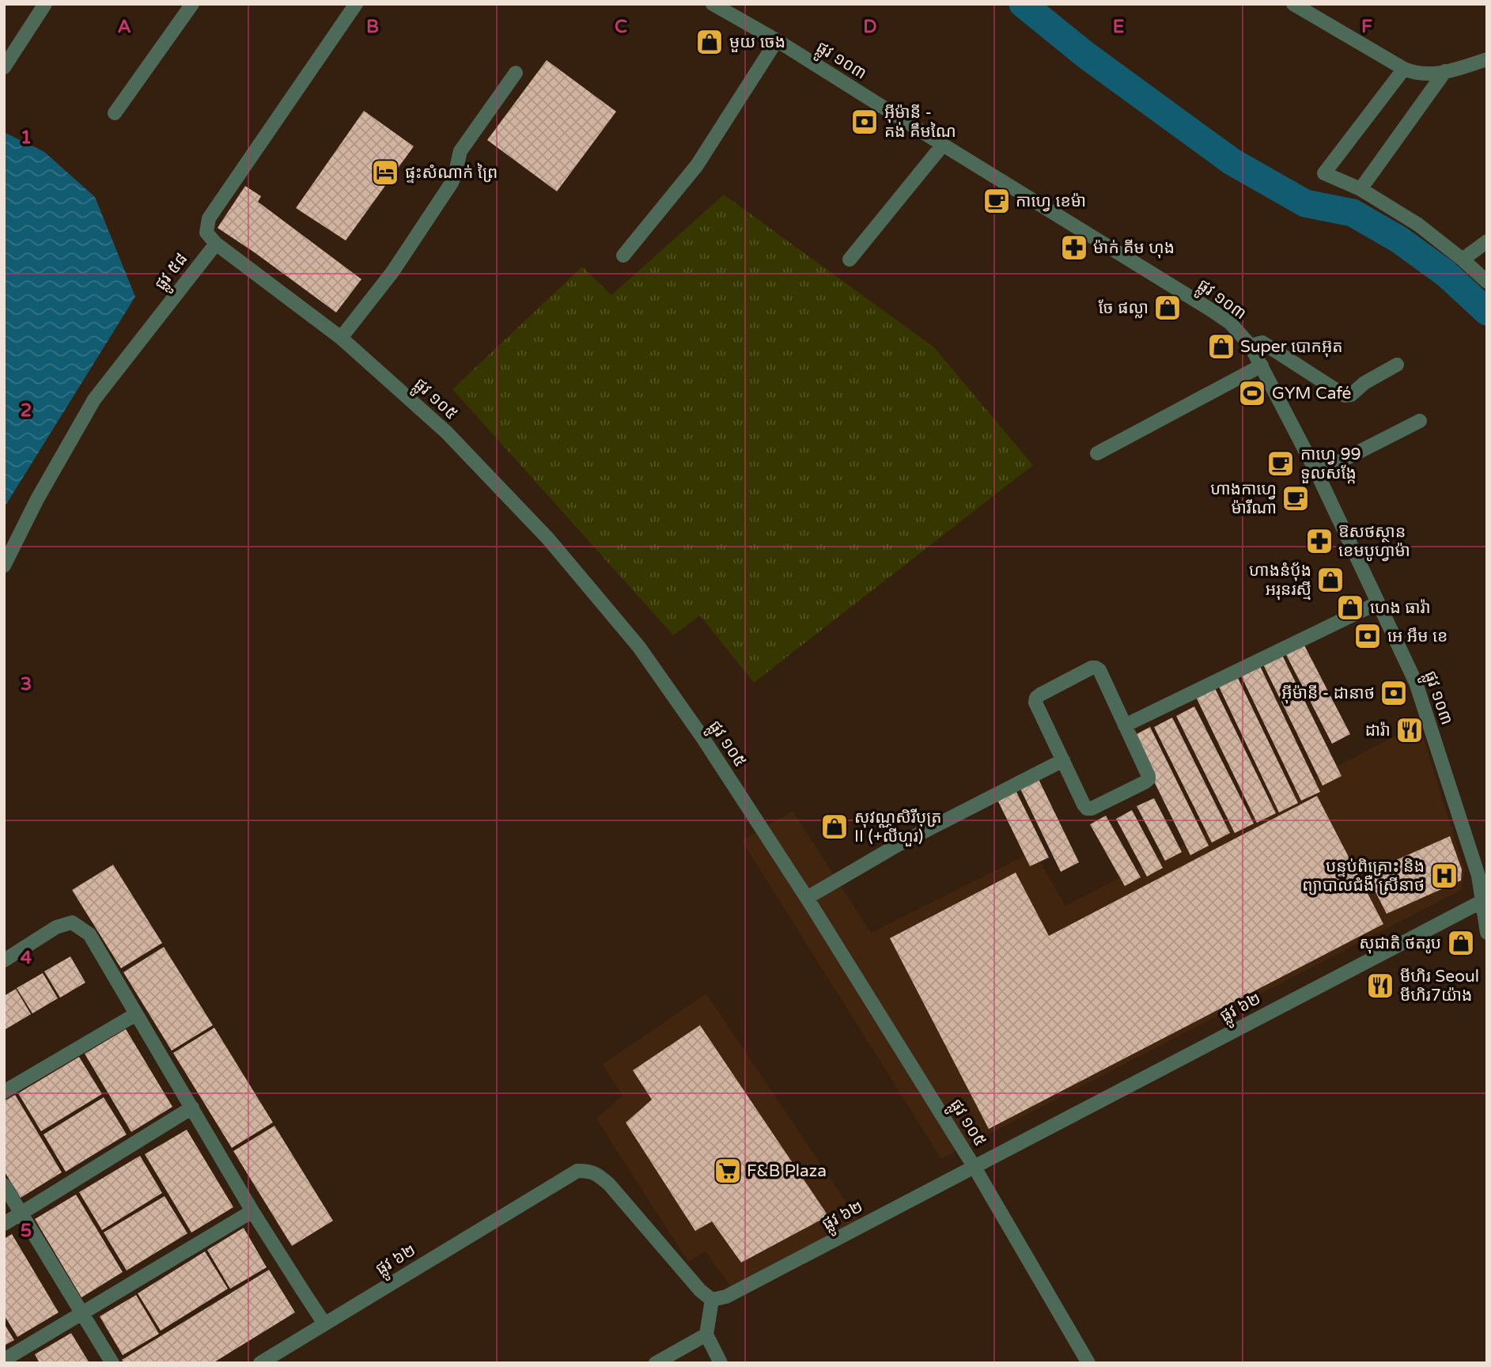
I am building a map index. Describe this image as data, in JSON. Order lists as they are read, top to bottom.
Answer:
{
  "streets": {
    "street": [
      "ផ្លូវ ១០៣",
      "ផ្លូវ ៥៨",
      "ផ្លូវ ១០៥",
      "ផ្លូវ ៦២"
    ]
  },
  "crossings": [
    ["ផ្លូវ ១០៣", "ផ្លូវ ៦២"],
    ["ផ្លូវ ៥៨", "ផ្លូវ ១០៥"],
    ["ផ្លូវ ១០៥", "ផ្លូវ ៦២"]
  ],
  "places": {
    "shop": [
      "មួយ ចេង",
      "ចែ ផល្លា",
      "Super បោកអ៊ុត",
      "ហាងនំប៉័ង អរុនរស្មី",
      "ហេង ធារ៉ា",
      "សុវណ្ណសិរីបុត្រ II (+លីហួរ)",
      "សុជាតិ ថតរូប"
    ],
    "bank": ["អ៊ីម៉ានី - គង់ គឹមណៃ", "អេ អឹម ខេ", "អ៊ីម៉ានី - ដានាថ"],
    "hotel": ["ផ្ទះសំណាក់ ព្រៃ"],
    "cafe": ["កាហ្វេ ខេម៉ា", "កាហ្វេ 99 ទួលសង្កែ", "ហាងកាហ្វេ ម៉ារីណា"],
    "pharmacy": ["ម៉ាក់ គីម ហុង", "ឱសថស្ថាន ខេមបូហ្វាម៉ា"],
    "sports": ["GYM Café"],
    "restaurant": ["ដារ៉ា", "មីហិរ Seoul មីហិរ7យ៉ាង"],
    "hospital": ["បន្ទប់ពិគ្រោះ និង ព្យាបាលជំងឺ ស្រីនាថ"],
    "supermarket": ["F&B Plaza"]
  },
  "grid": {
    "columns": [
      "A",
      "B",
      "C",
      "D",
      "E",
      "F"
    ],
    "rows": [
      "1",
      "2",
      "3",
      "4",
      "5"
    ]
  }
}
